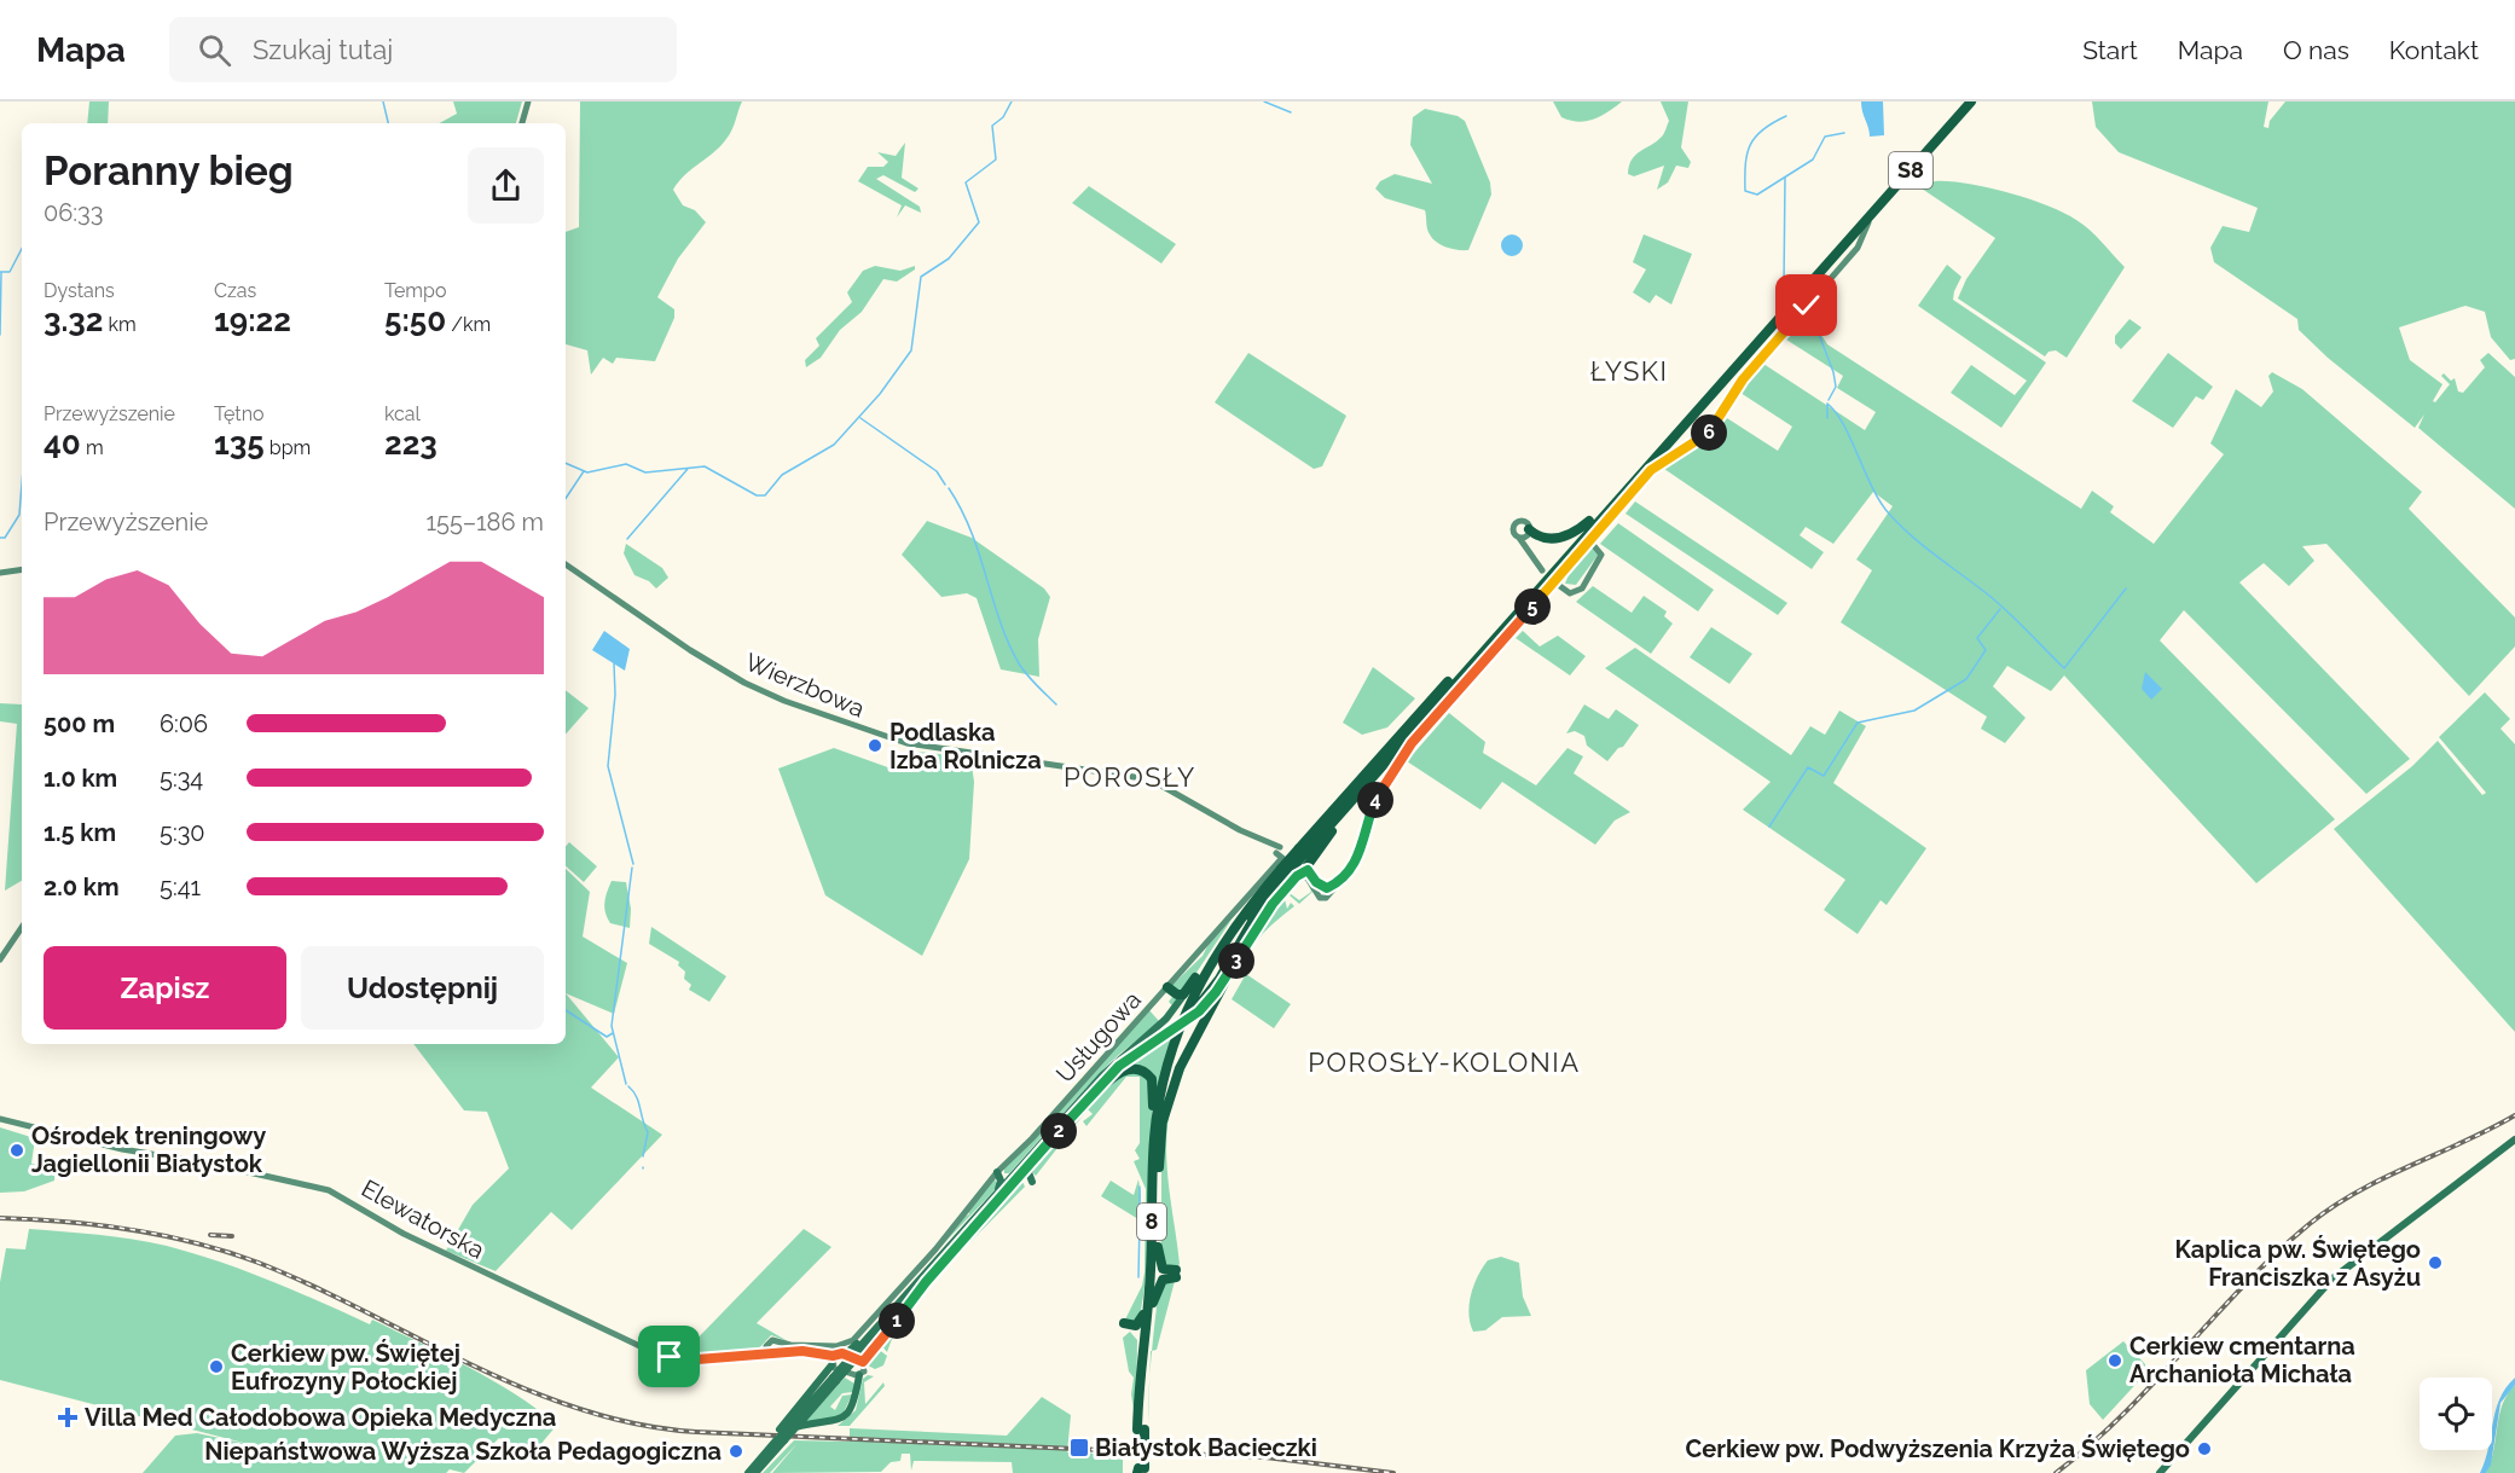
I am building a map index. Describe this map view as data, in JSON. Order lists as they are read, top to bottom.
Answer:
{
  "streets": {
    "highway": ["S8", "8"],
    "street": ["Wierzbowa", "Usługowa", "Elewatorska"]
  },
  "crossings": [
    ["S8", "8"],
    ["Wierzbowa", "Usługowa"],
    ["Wierzbowa", "8"],
    ["Usługowa", "Elewatorska"],
    ["Usługowa", "8"]
  ],
  "districts": ["ŁYSKI", "POROSŁY", "POROSŁY-KOLONIA"],
  "places": {
    "other": [
      "Podlaska Izba Rolnicza",
      "Ośrodek treningowy Jagiellonii Białystok",
      "Kaplica pw. Świętego Franciszka z Asyżu",
      "Cerkiew cmentarna Archanioła Michała",
      "Cerkiew pw. Świętej Eufrozyny Połockiej",
      "Cerkiew pw. Podwyższenia Krzyża Świętego",
      "Niepaństwowa Wyższa Szkoła Pedagogiczna"
    ],
    "health": ["Villa Med Całodobowa Opieka Medyczna"],
    "transit": ["Białystok Bacieczki"]
  },
  "page": {
    "header": "Mapa",
    "search": "Szukaj tutaj",
    "nav": [
      "Start",
      "Mapa",
      "O nas",
      "Kontakt"
    ],
    "heading": ["Poranny bieg", "06:33"],
    "stats": [
      ["Dystans", "3.32 km"],
      ["Czas", "19:22"],
      ["Tempo", "5:50 /km"],
      ["Przewyższenie", "40 m"],
      ["Tętno", "135 bpm"],
      ["kcal", "223"]
    ],
    "pins": [
      "6",
      "5",
      "4",
      "3",
      "2",
      "1"
    ],
    "chart": ["Przewyższenie", "155–186 m"],
    "list": [
      {
        "name": "500 m",
        "note": "6:06"
      },
      {
        "name": "1.0 km",
        "note": "5:34"
      },
      {
        "name": "1.5 km",
        "note": "5:30"
      },
      {
        "name": "2.0 km",
        "note": "5:41"
      }
    ],
    "buttons": ["Zapisz", "Udostępnij"]
  }
}
